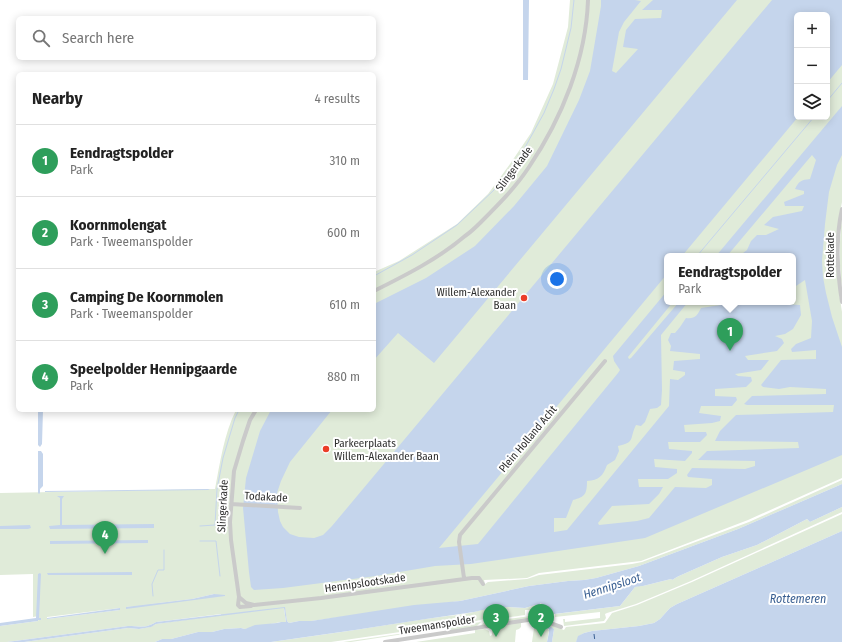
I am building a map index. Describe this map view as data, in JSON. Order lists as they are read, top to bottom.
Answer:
{
  "streets": {
    "street": [
      "Slingerkade",
      "Rottekade",
      "Plein Holland Acht",
      "Todakade",
      "Hennipslootskade",
      "Tweemanspolder"
    ]
  },
  "crossings": [
    ["Slingerkade", "Todakade"],
    ["Slingerkade", "Hennipslootskade"],
    ["Plein Holland Acht", "Hennipslootskade"]
  ],
  "water": ["Hennipsloot", "Rottemeren"],
  "places": ["Willem-Alexander Baan", "Parkeerplaats Willem-Alexander Baan"],
  "page": {
    "map_buttons": ["+", "−"],
    "search": "Search here",
    "heading": ["Nearby", "4 results"],
    "list": [
      {
        "mark": "1",
        "name": "Eendragtspolder",
        "note": "Park",
        "value": "310 m"
      },
      {
        "mark": "2",
        "name": "Koornmolengat",
        "note": "Park · Tweemanspolder",
        "value": "600 m"
      },
      {
        "mark": "3",
        "name": "Camping De Koornmolen",
        "note": "Park · Tweemanspolder",
        "value": "610 m"
      },
      {
        "mark": "4",
        "name": "Speelpolder Hennipgaarde",
        "note": "Park",
        "value": "880 m"
      }
    ],
    "popup": ["Eendragtspolder", "Park"],
    "pins": [
      "1",
      "4",
      "2",
      "3"
    ]
  }
}
